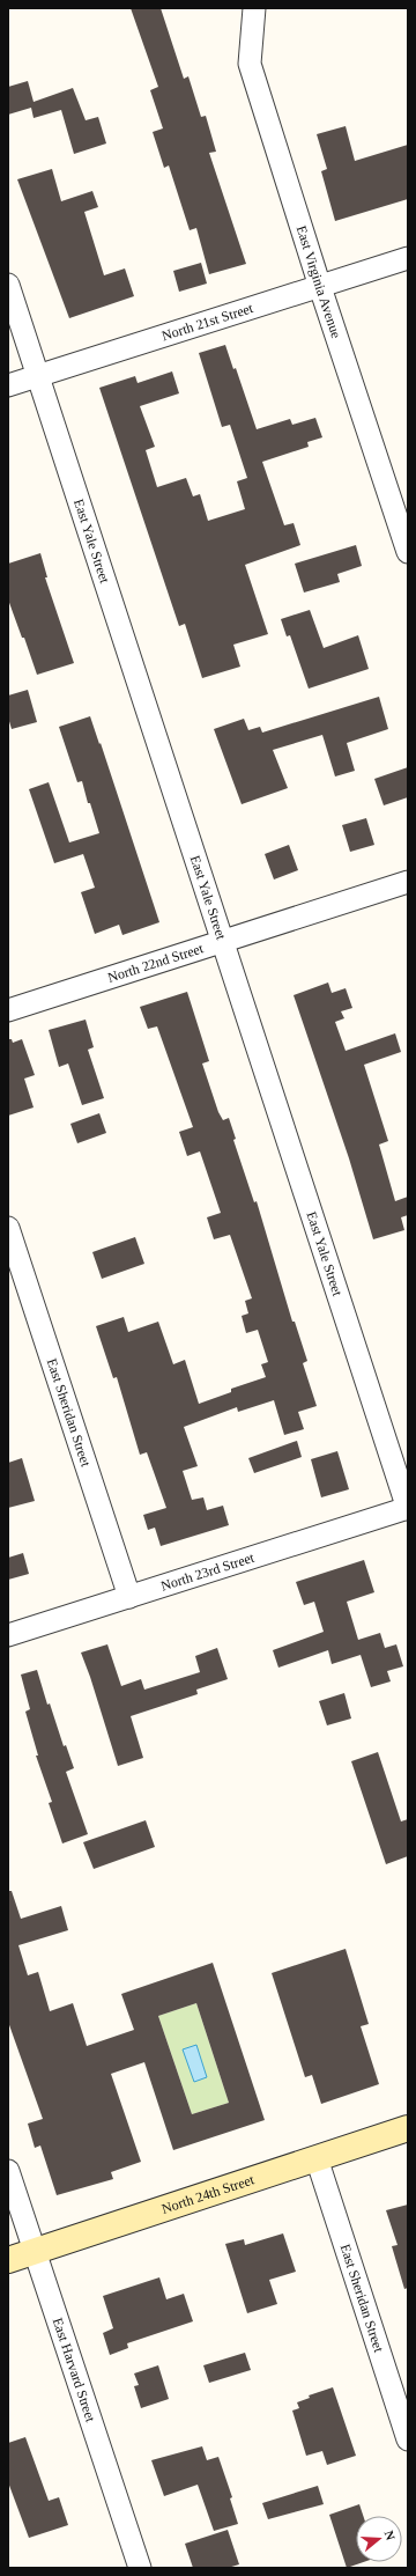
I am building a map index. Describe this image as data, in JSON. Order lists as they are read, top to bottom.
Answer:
{
  "streets": {
    "main road": ["North 24th Street"],
    "street": [
      "East Virginia Avenue",
      "North 21st Street",
      "East Yale Street",
      "North 22nd Street",
      "East Sheridan Street",
      "North 23rd Street",
      "East Harvard Street"
    ]
  },
  "crossings": [
    ["East Virginia Avenue", "North 21st Street"],
    ["North 21st Street", "East Yale Street"],
    ["East Yale Street", "North 22nd Street"],
    ["East Yale Street", "North 23rd Street"],
    ["East Sheridan Street", "North 23rd Street"],
    ["East Sheridan Street", "North 24th Street"],
    ["North 24th Street", "East Harvard Street"]
  ],
  "north": "right"
}
